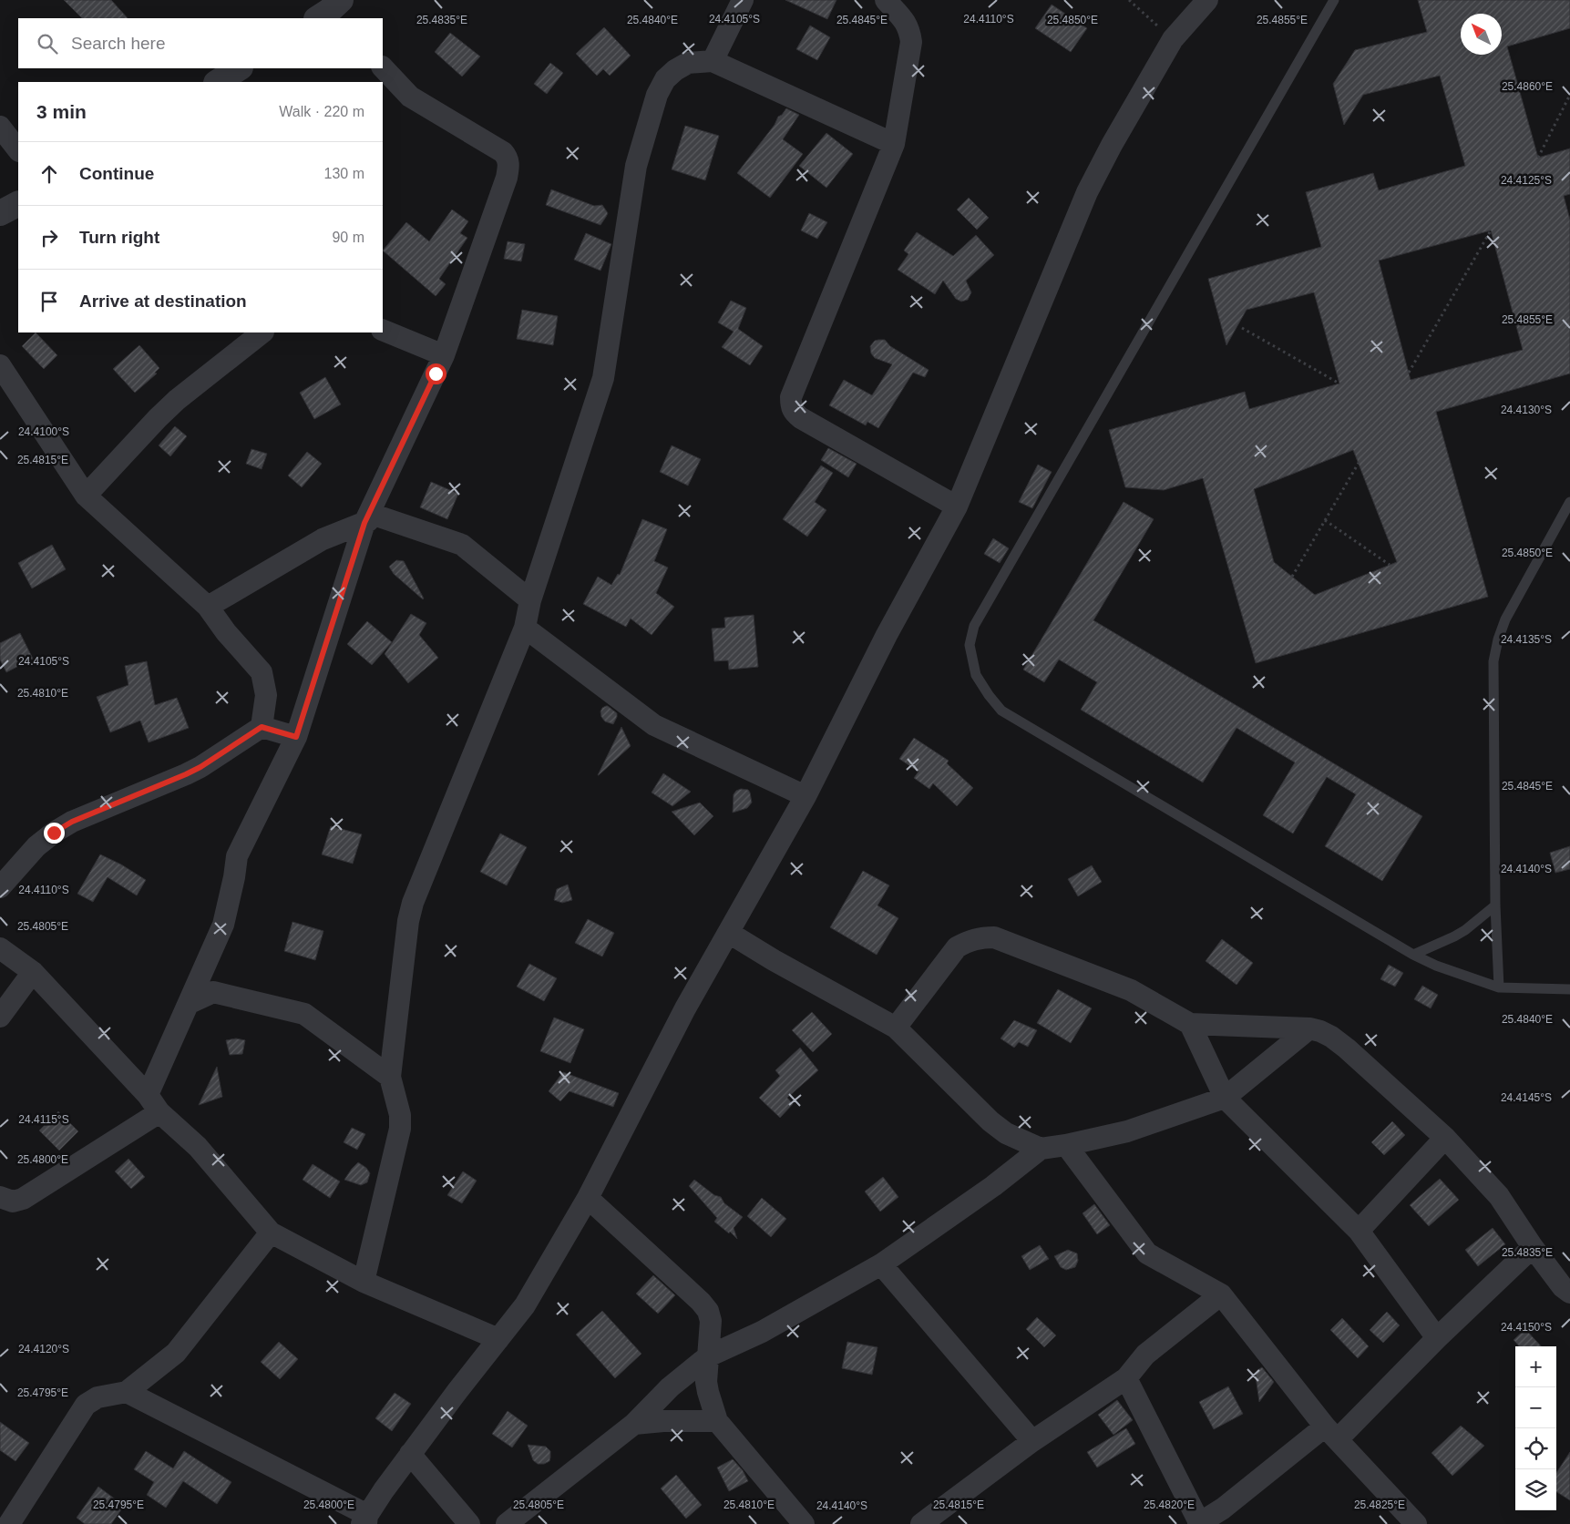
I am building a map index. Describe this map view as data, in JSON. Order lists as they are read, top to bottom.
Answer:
{
  "north": "top left",
  "page": {
    "search": "Search here",
    "heading": ["3 min", "Walk · 220 m"],
    "list": [
      ["Continue", "130 m"],
      ["Turn right", "90 m"],
      "Arrive at destination"
    ],
    "map_buttons": ["+", "−"]
  },
  "coordinates": [
    "24.4105°S",
    "24.4110°S",
    "25.4835°E",
    "25.4840°E",
    "25.4850°E",
    "25.4855°E",
    "25.4845°E",
    "25.4860°E",
    "24.4125°S",
    "24.4130°S",
    "24.4100°S",
    "25.4815°E",
    "24.4135°S",
    "25.4810°E",
    "24.4140°S",
    "25.4805°E",
    "24.4145°S",
    "24.4115°S",
    "25.4800°E",
    "24.4150°S",
    "24.4120°S",
    "25.4795°E",
    "25.4820°E",
    "25.4825°E"
  ]
}
